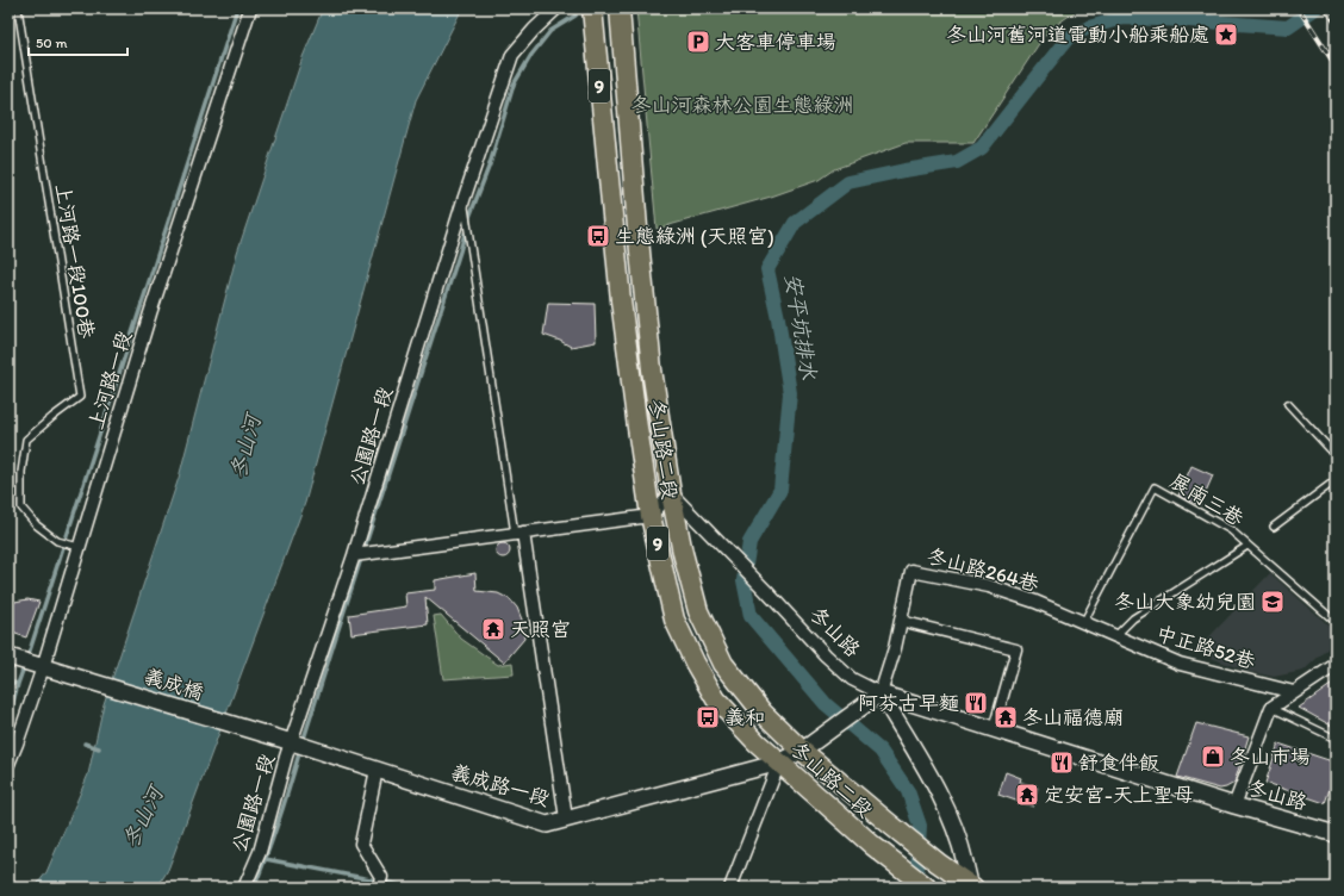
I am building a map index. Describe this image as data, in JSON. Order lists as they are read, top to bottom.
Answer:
{
  "streets": {
    "main road": ["9", "冬山路二段"],
    "street": [
      "上河路一段",
      "公園路一段",
      "冬山路264巷",
      "冬山路",
      "中正路52巷",
      "義成橋",
      "義成路一段"
    ],
    "lane": ["上河路一段100巷", "展南三巷"]
  },
  "crossings": [
    ["上河路一段100巷", "上河路一段"],
    ["上河路一段", "義成橋"],
    ["公園路一段", "義成路一段"],
    ["冬山路二段", "冬山路"],
    ["冬山路二段", "義成路一段"],
    ["展南三巷", "冬山路264巷"],
    ["展南三巷", "中正路52巷"],
    ["冬山路264巷", "冬山路"],
    ["冬山路264巷", "中正路52巷"],
    ["義成橋", "義成路一段"]
  ],
  "water": ["安平坑排水", "冬山河"],
  "parks": ["冬山河森林公園生態綠洲"],
  "places": {
    "place": ["冬山河舊河道電動小船乘船處"],
    "parking": ["大客車停車場"],
    "bus stop": ["生態綠洲 (天照宮)", "義和"],
    "school or university": ["冬山大象幼兒園"],
    "temple": ["天照宮", "冬山福德廟", "定安宮-天上聖母"],
    "restaurant": ["阿芬古早麵", "舒食伴飯"],
    "shop": ["冬山市場"]
  },
  "scale_bar": "50 m"
}
